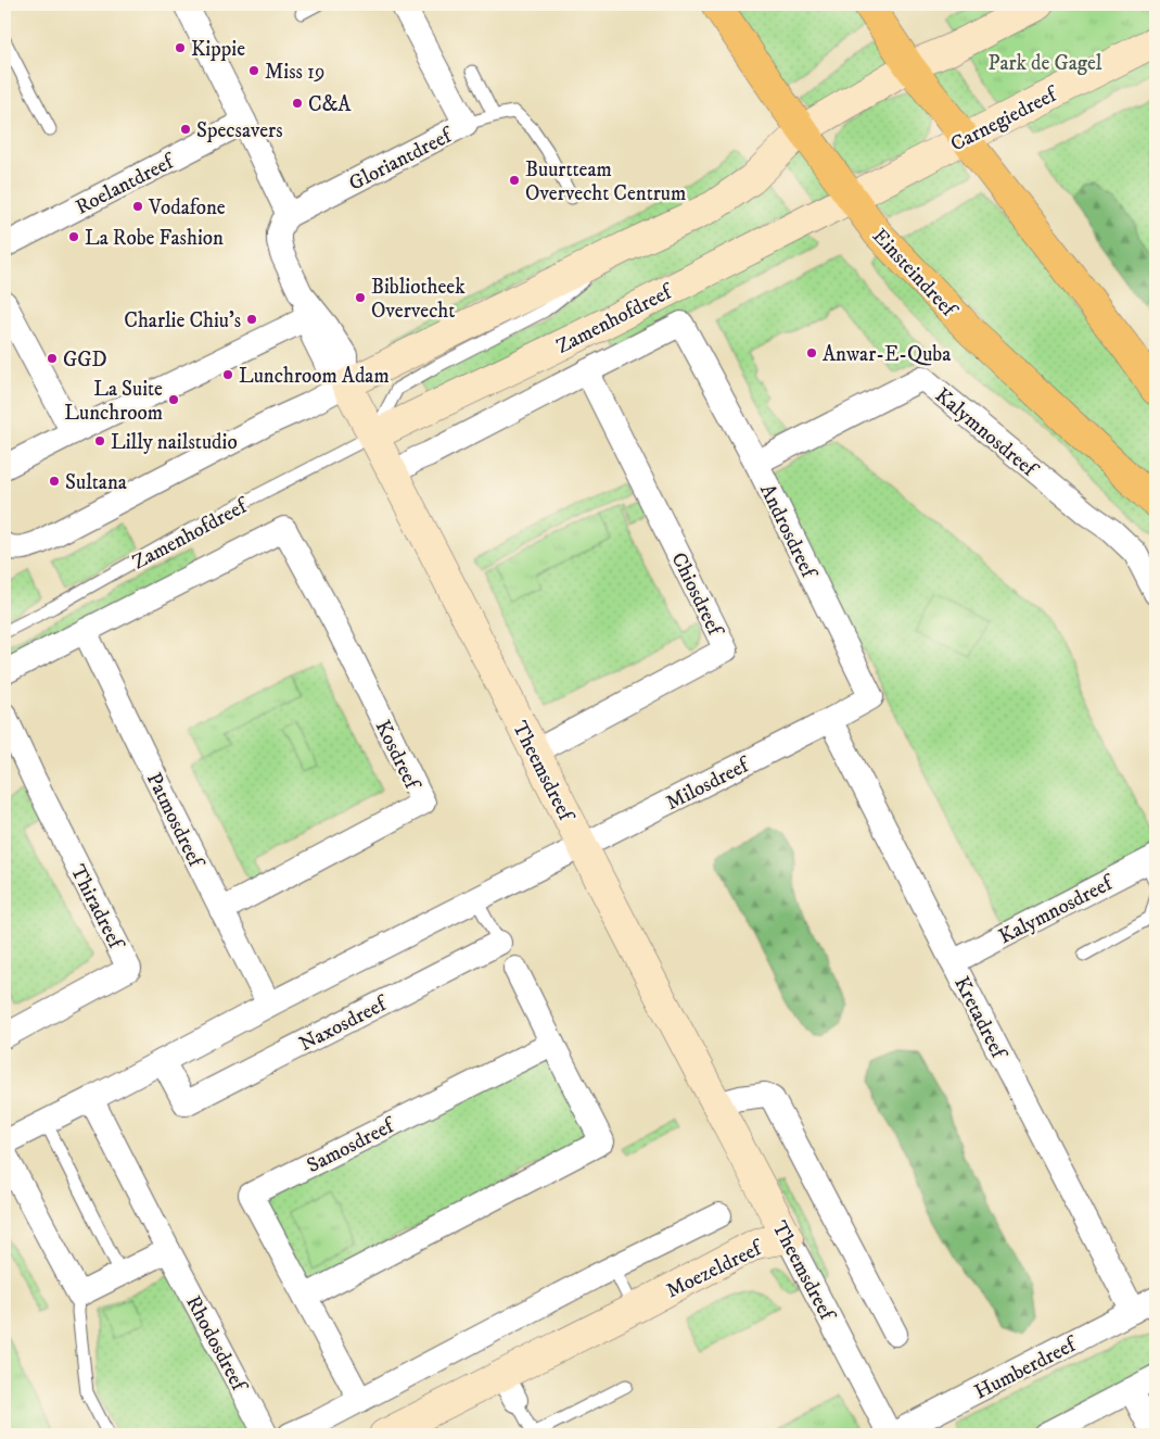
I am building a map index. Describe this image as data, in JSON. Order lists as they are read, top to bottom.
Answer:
{
  "streets": {
    "main road": ["Einsteindreef"],
    "street": [
      "Carnegiedreef",
      "Gloriantdreef",
      "Roelantdreef",
      "Zamenhofdreef",
      "Kalymnosdreef",
      "Androsdreef",
      "Chiosdreef",
      "Kosdreef",
      "Theemsdreef",
      "Milosdreef",
      "Patmosdreef",
      "Thiradreef",
      "Kretadreef",
      "Naxosdreef",
      "Samosdreef",
      "Moezeldreef",
      "Rhodosdreef",
      "Humberdreef"
    ]
  },
  "crossings": [
    ["Carnegiedreef", "Einsteindreef"],
    ["Carnegiedreef", "Zamenhofdreef"],
    ["Einsteindreef", "Zamenhofdreef"],
    ["Zamenhofdreef", "Androsdreef"],
    ["Zamenhofdreef", "Chiosdreef"],
    ["Zamenhofdreef", "Kosdreef"],
    ["Zamenhofdreef", "Theemsdreef"],
    ["Zamenhofdreef", "Patmosdreef"],
    ["Kalymnosdreef", "Androsdreef"],
    ["Kalymnosdreef", "Kretadreef"],
    ["Androsdreef", "Milosdreef"],
    ["Androsdreef", "Kretadreef"],
    ["Chiosdreef", "Theemsdreef"],
    ["Kosdreef", "Patmosdreef"],
    ["Theemsdreef", "Milosdreef"],
    ["Theemsdreef", "Moezeldreef"],
    ["Theemsdreef", "Humberdreef"],
    ["Milosdreef", "Kretadreef"],
    ["Kretadreef", "Humberdreef"]
  ],
  "parks": ["Park de Gagel"],
  "places": [
    "Kippie",
    "Miss 19",
    "C&A",
    "Specsavers",
    "Buurtteam Overvecht Centrum",
    "Vodafone",
    "La Robe Fashion",
    "Bibliotheek Overvecht",
    "Charlie Chiu's",
    "Anwar-E-Quba",
    "GGD",
    "Lunchroom Adam",
    "La Suite Lunchroom",
    "Lilly nailstudio",
    "Sultana"
  ]
}
